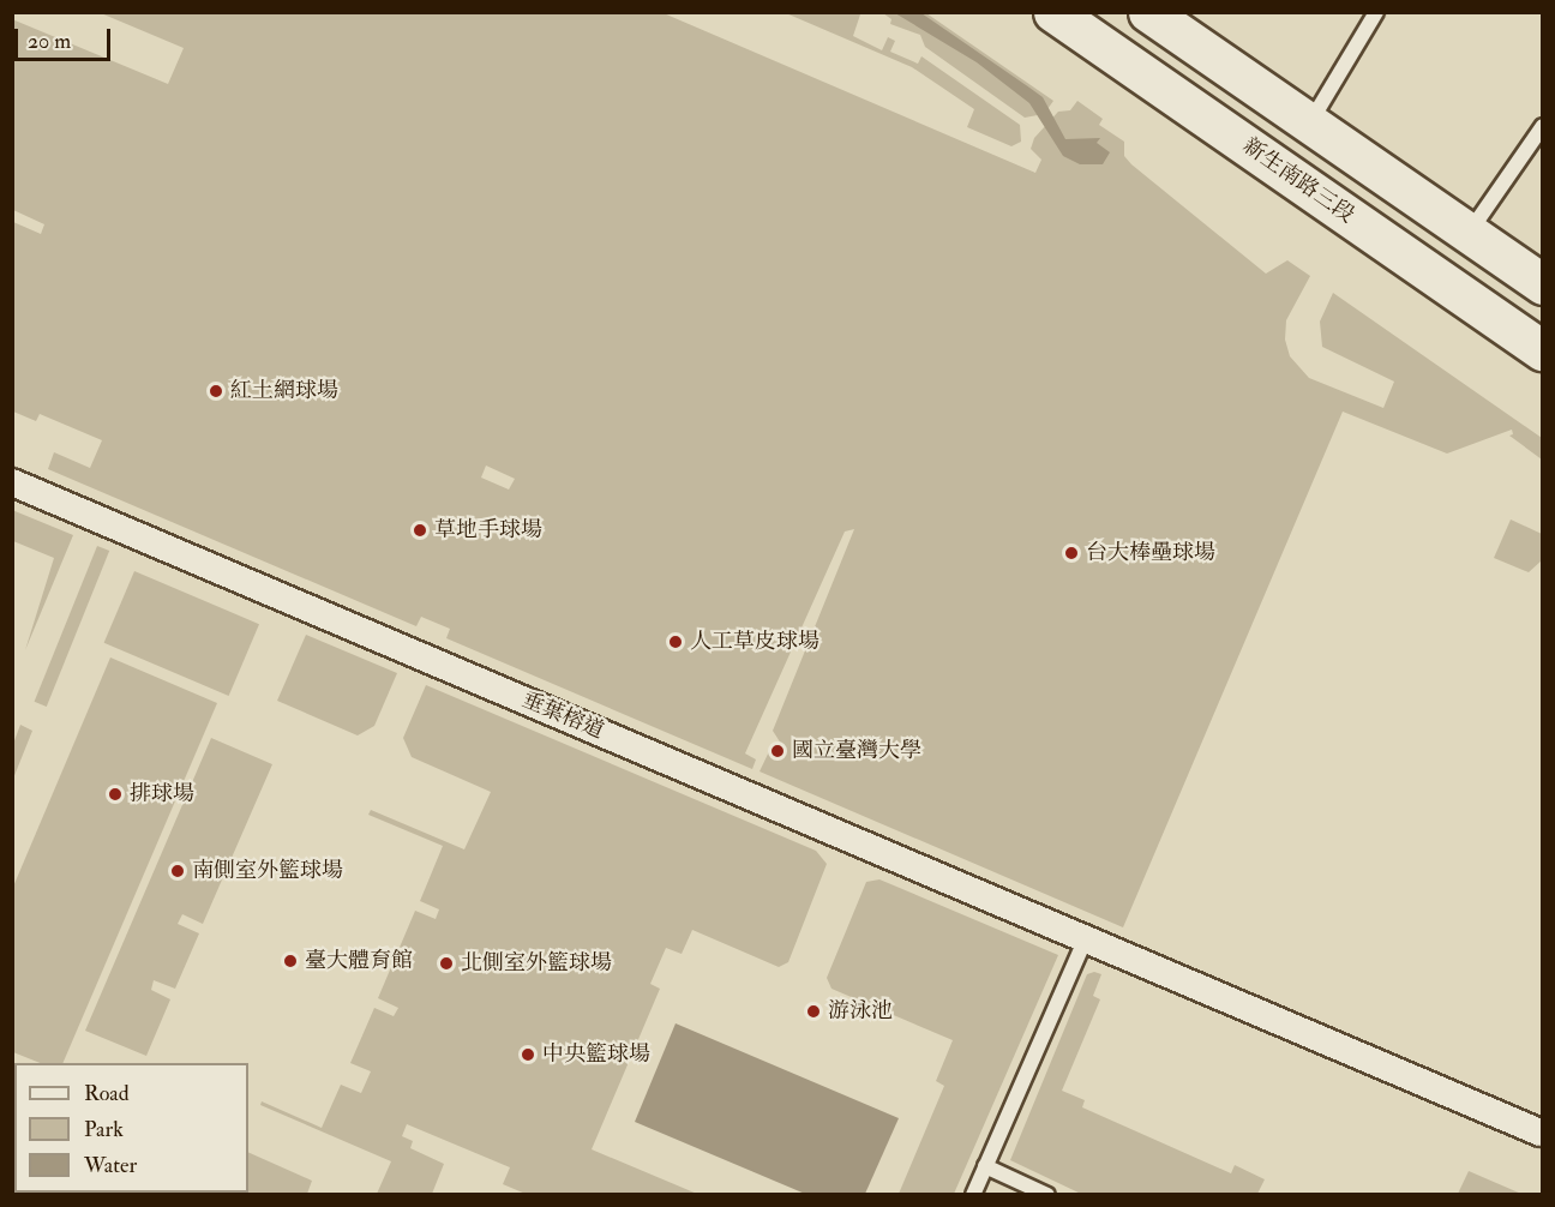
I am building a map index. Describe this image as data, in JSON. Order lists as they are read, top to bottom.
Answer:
{
  "streets": {
    "main road": ["新生南路三段"],
    "street": ["垂葉榕道"]
  },
  "places": [
    "紅土網球場",
    "草地手球場",
    "台大棒壘球場",
    "人工草皮球場",
    "國立臺灣大學",
    "排球場",
    "南側室外籃球場",
    "臺大體育館",
    "北側室外籃球場",
    "游泳池",
    "中央籃球場"
  ],
  "legend": ["Road", "Park", "Water"],
  "scale_bar": "20 m"
}
